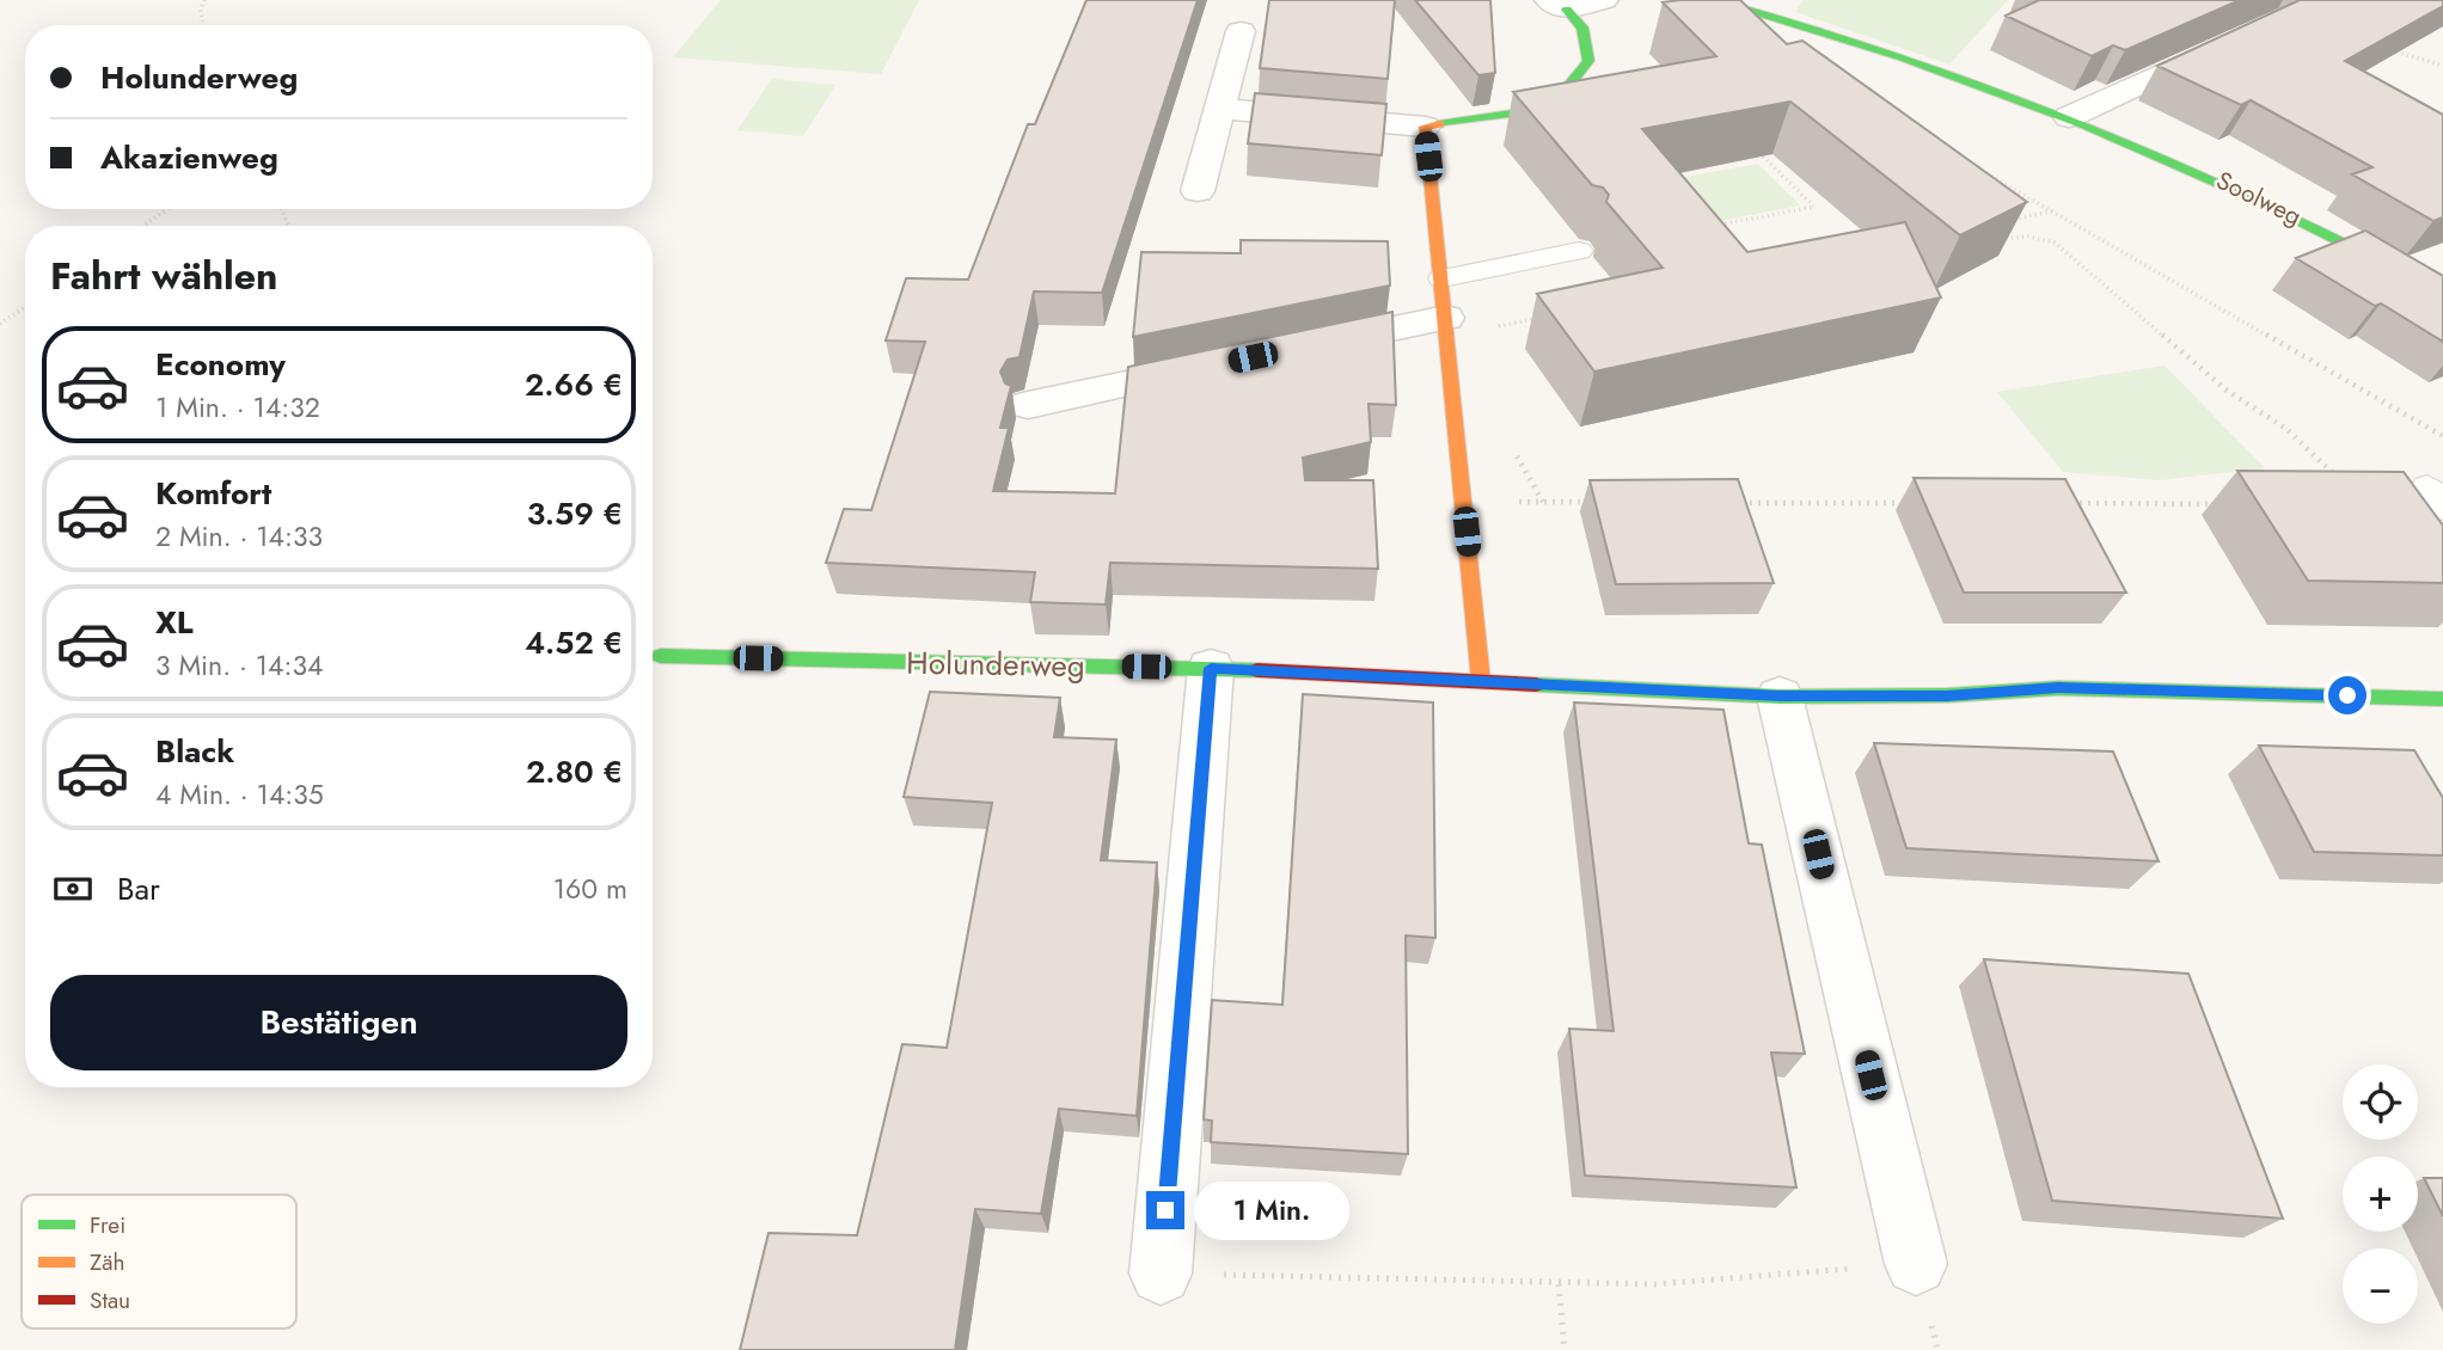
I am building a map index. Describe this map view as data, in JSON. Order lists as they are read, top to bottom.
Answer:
{
  "streets": {
    "street": ["Soolweg", "Holunderweg"]
  },
  "legend": ["Frei", "Zäh", "Stau"],
  "page": {
    "banner": ["Holunderweg", "Akazienweg"],
    "heading": "Fahrt wählen",
    "list": [
      {
        "name": "Economy",
        "note": "1 Min. · 14:32",
        "value": "2.66 €"
      },
      {
        "name": "Komfort",
        "note": "2 Min. · 14:33",
        "value": "3.59 €"
      },
      {
        "name": "XL",
        "note": "3 Min. · 14:34",
        "value": "4.52 €"
      },
      {
        "name": "Black",
        "note": "4 Min. · 14:35",
        "value": "2.80 €"
      }
    ],
    "pay": ["Bar", "160 m"],
    "buttons": "Bestätigen",
    "map_buttons": ["+", "−"],
    "bubble": "1 Min."
  }
}
